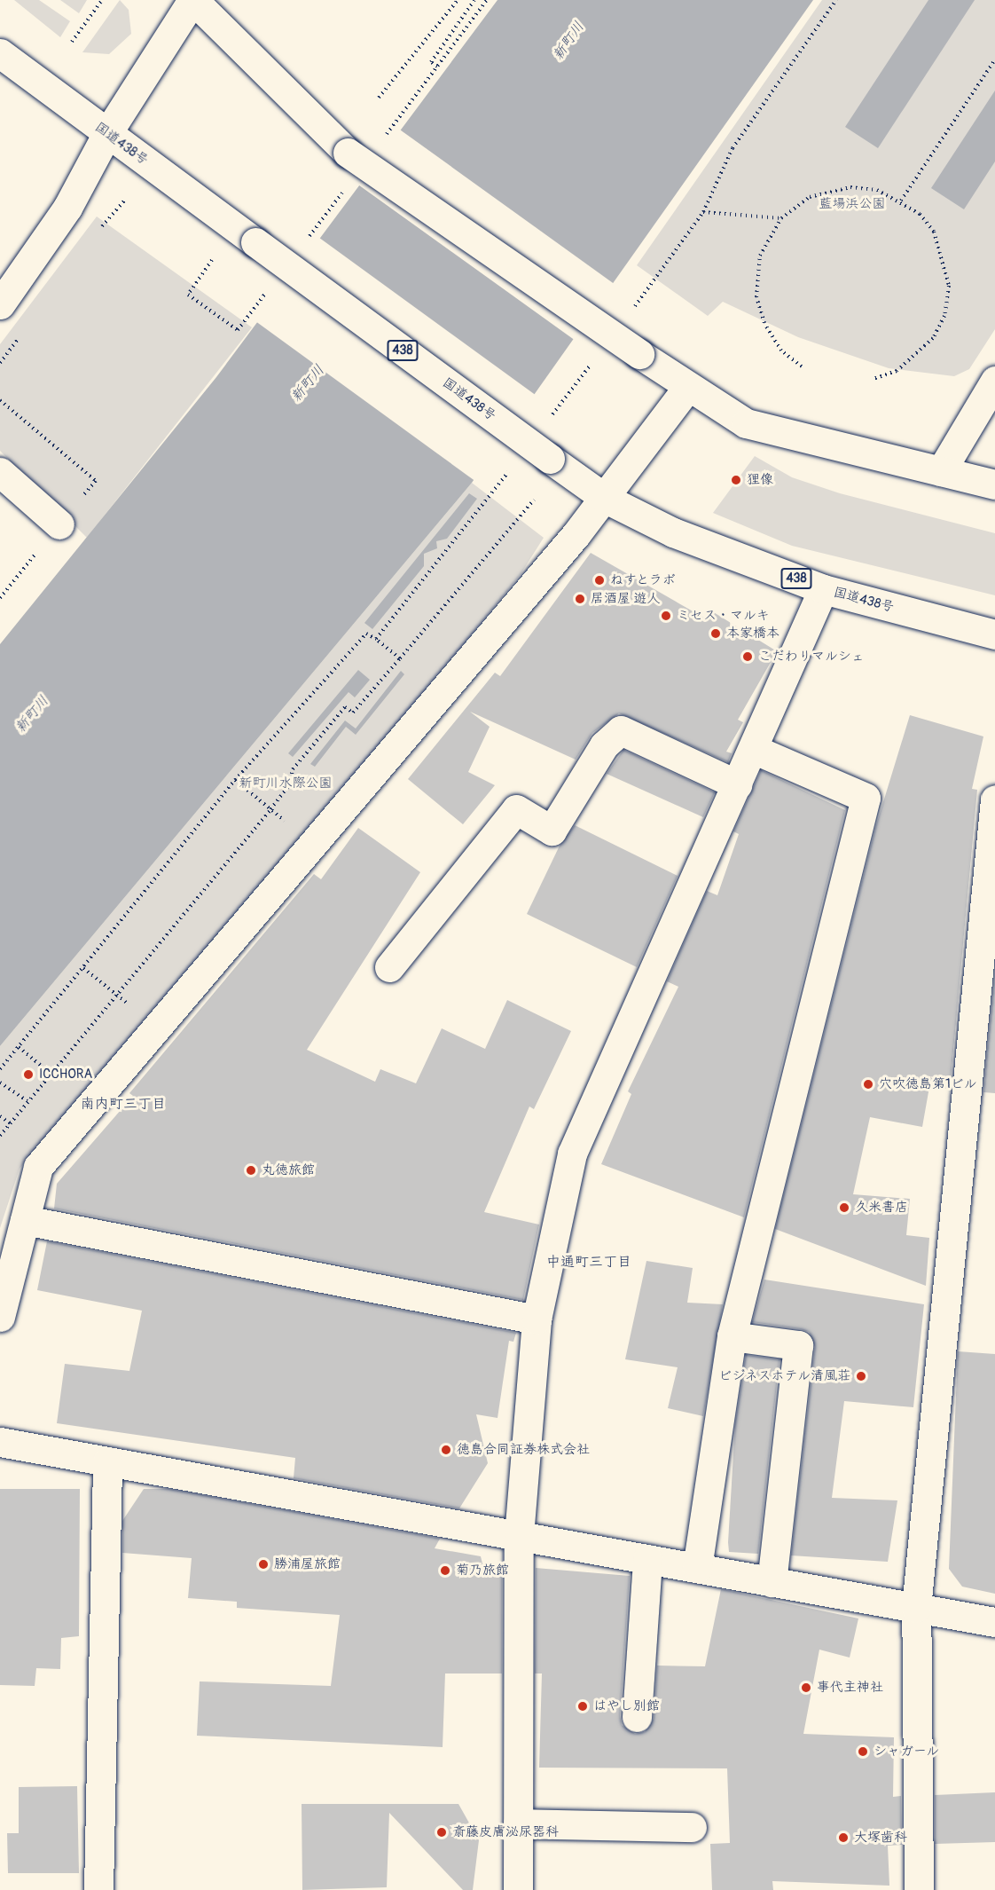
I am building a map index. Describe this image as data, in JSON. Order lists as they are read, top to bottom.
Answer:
{
  "streets": {
    "main road": ["国道438号", "438"]
  },
  "districts": ["南内町三丁目", "中通町三丁目"],
  "water": ["新町川"],
  "parks": ["藍場浜公園", "新町川水際公園"],
  "places": [
    "狸像",
    "ねすとラボ",
    "居酒屋 遊人",
    "ミセス・マルキ",
    "本家橋本",
    "こだわりマルシェ",
    "ICCHORA",
    "穴吹徳島第1ビル",
    "丸徳旅館",
    "久米書店",
    "ビジネスホテル清風荘",
    "徳島合同証券株式会社",
    "勝浦屋旅館",
    "菊乃旅館",
    "事代主神社",
    "はやし別館",
    "シャガール",
    "斎藤皮膚泌尿器科",
    "大塚歯科"
  ]
}
